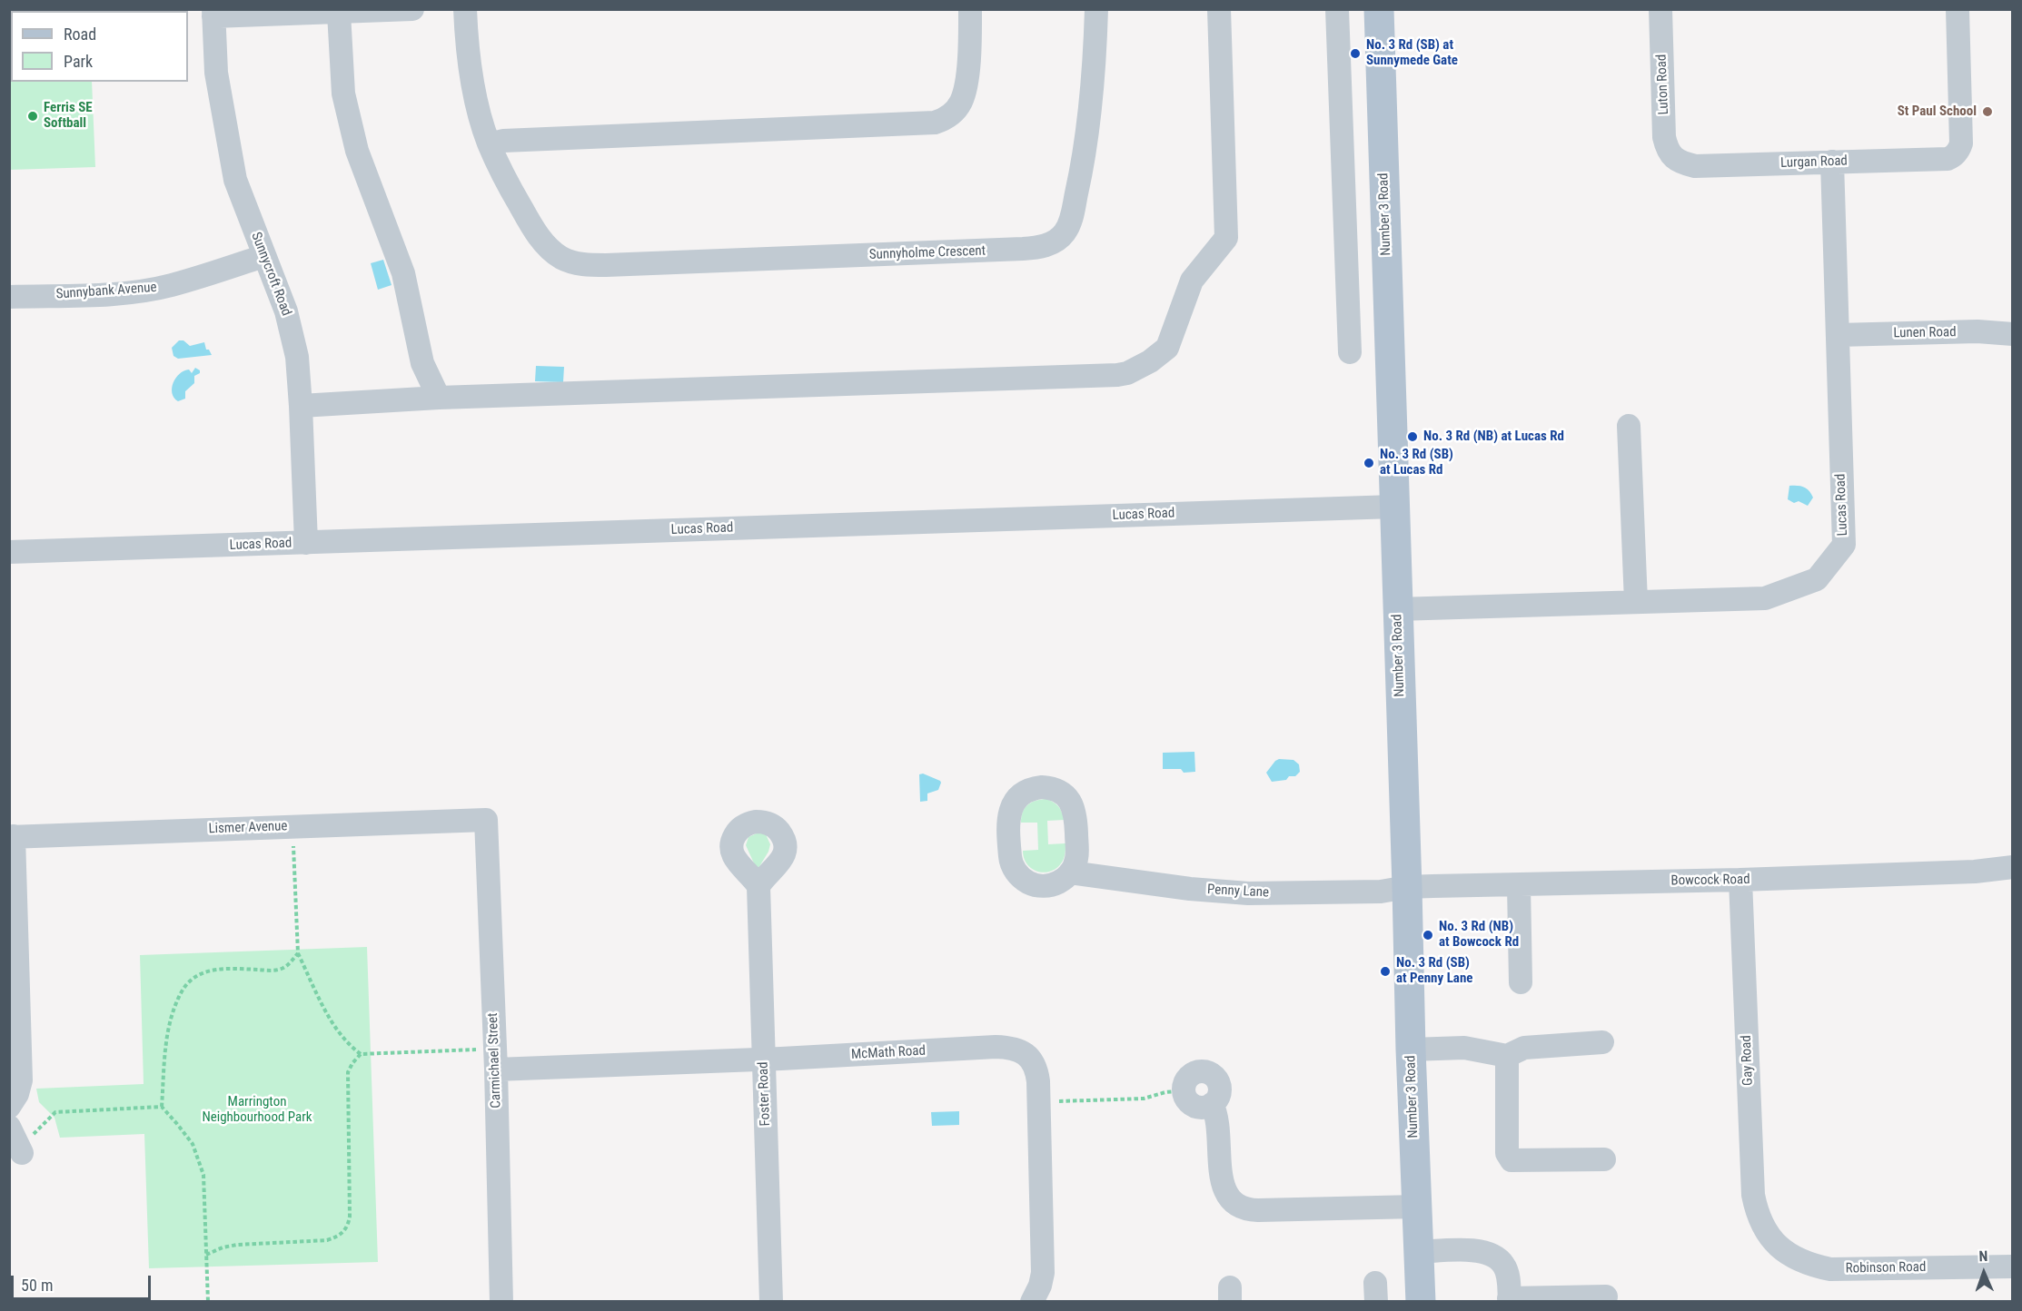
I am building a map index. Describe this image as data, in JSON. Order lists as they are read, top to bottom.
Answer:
{
  "streets": {
    "main road": ["Number 3 Road"],
    "street": [
      "Luton Road",
      "Lurgan Road",
      "Sunnyholme Crescent",
      "Sunnycroft Road",
      "Sunnybank Avenue",
      "Lunen Road",
      "Lucas Road",
      "Lismer Avenue",
      "Bowcock Road",
      "Penny Lane",
      "McMath Road",
      "Carmichael Street",
      "Gay Road",
      "Foster Road",
      "Robinson Road"
    ]
  },
  "crossings": [
    ["Luton Road", "Lurgan Road"],
    ["Lurgan Road", "Lucas Road"],
    ["Number 3 Road", "Lucas Road"],
    ["Number 3 Road", "Bowcock Road"],
    ["Number 3 Road", "Penny Lane"],
    ["Sunnycroft Road", "Sunnybank Avenue"],
    ["Sunnycroft Road", "Lucas Road"],
    ["Lunen Road", "Lucas Road"],
    ["Lismer Avenue", "Carmichael Street"],
    ["Bowcock Road", "Penny Lane"],
    ["Bowcock Road", "Gay Road"],
    ["McMath Road", "Carmichael Street"],
    ["McMath Road", "Foster Road"],
    ["Gay Road", "Robinson Road"]
  ],
  "parks": ["Marrington Neighbourhood Park"],
  "places": [
    "No. 3 Rd (SB) at Sunnymede Gate",
    "St Paul School",
    "Ferris SE Softball",
    "No. 3 Rd (NB) at Lucas Rd",
    "No. 3 Rd (SB) at Lucas Rd",
    "No. 3 Rd (NB) at Bowcock Rd",
    "No. 3 Rd (SB) at Penny Lane"
  ],
  "legend": ["Road", "Park"],
  "scale_bar": "50 m",
  "north": "top"
}
